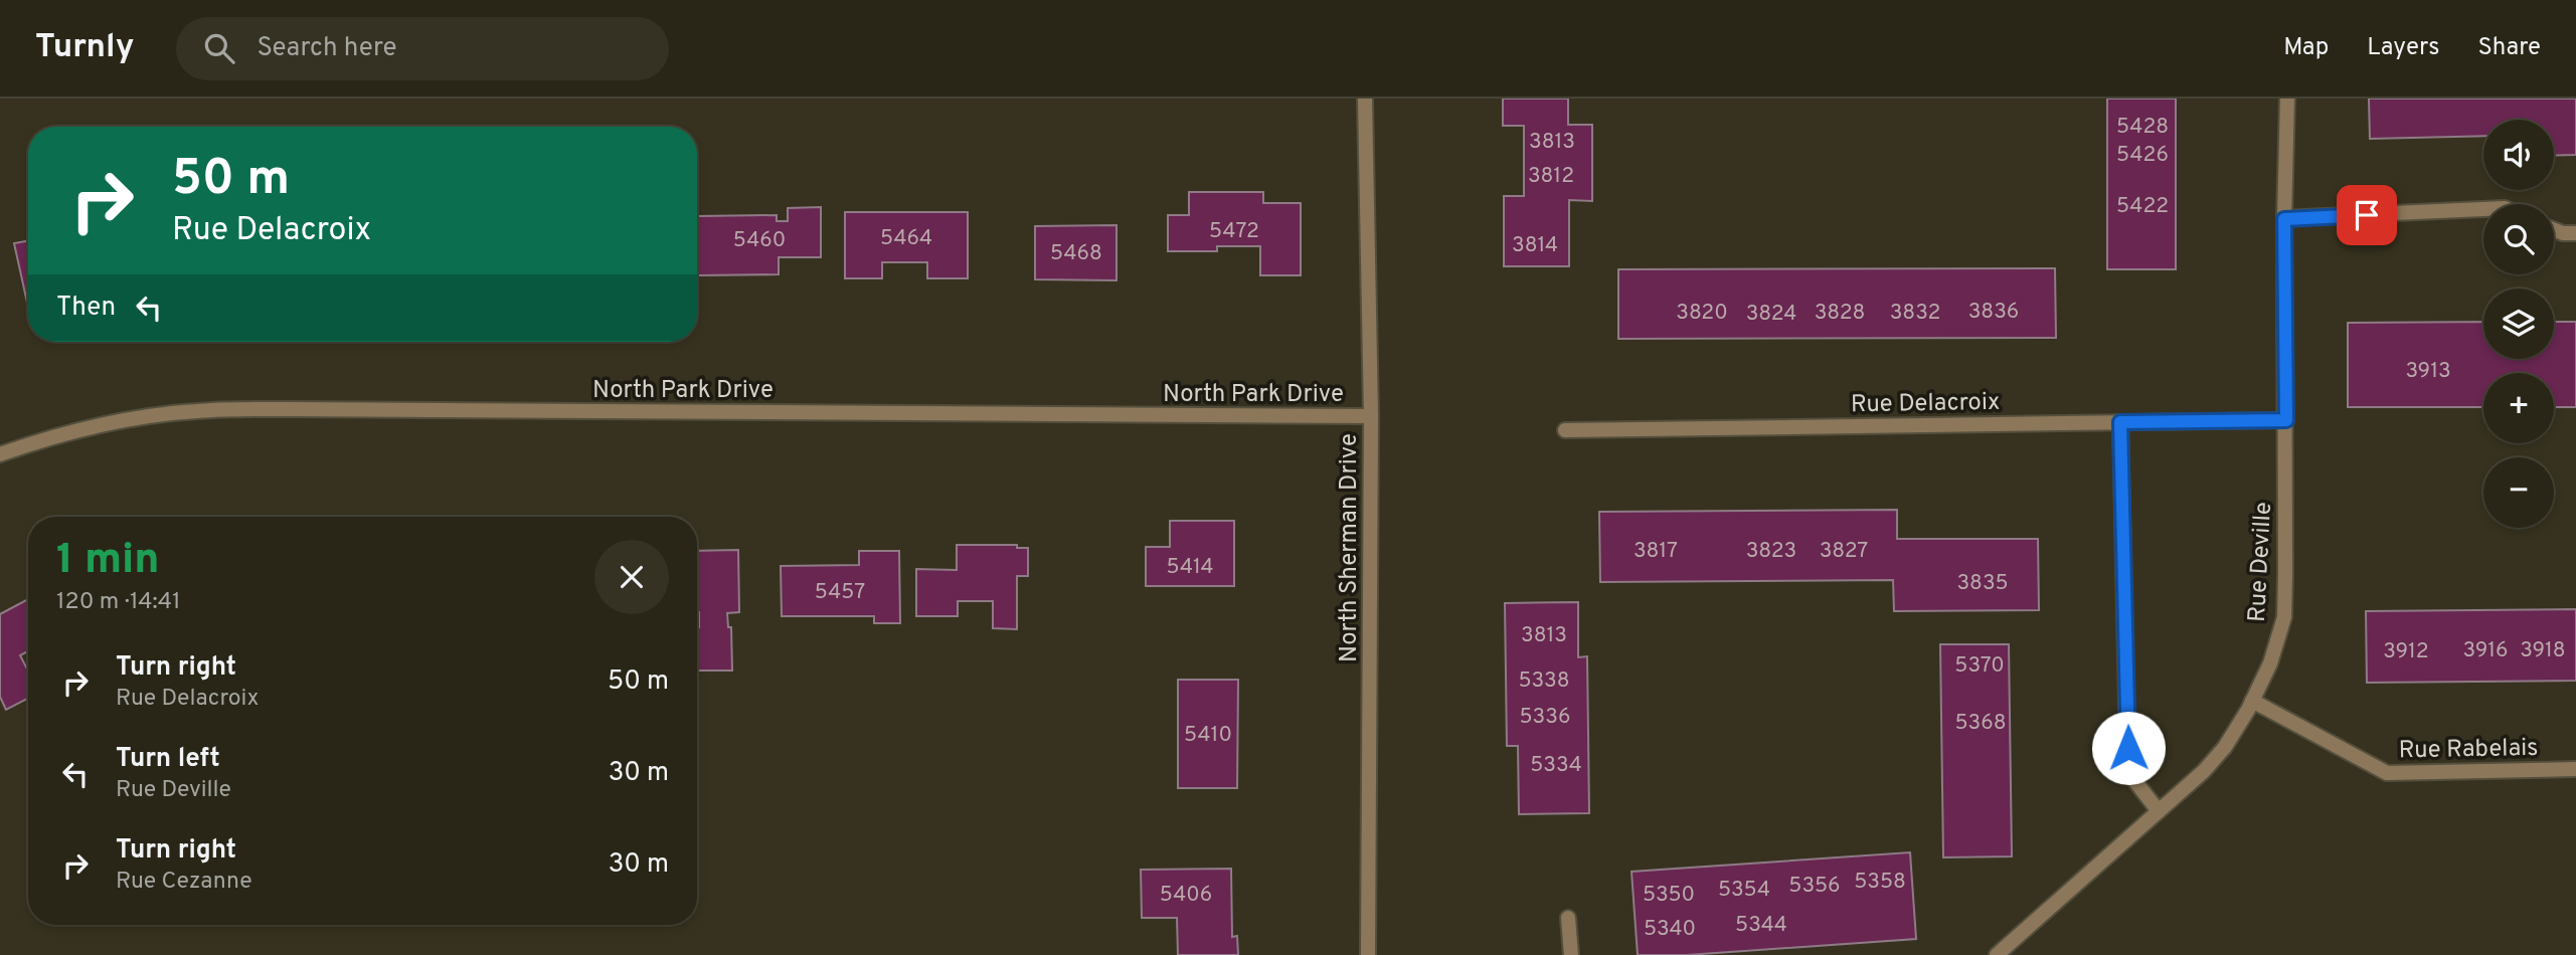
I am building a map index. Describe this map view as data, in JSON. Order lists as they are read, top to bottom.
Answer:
{
  "streets": {
    "street": [
      "North Park Drive",
      "Rue Delacroix",
      "North Sherman Drive",
      "Rue Deville",
      "Rue Rabelais"
    ]
  },
  "crossings": [
    ["North Park Drive", "North Sherman Drive"],
    ["Rue Delacroix", "Rue Deville"],
    ["Rue Deville", "Rue Rabelais"]
  ],
  "house_numbers": [
    "5428",
    "3813",
    "5426",
    "3812",
    "5422",
    "5472",
    "5464",
    "5460",
    "3814",
    "5468",
    "3836",
    "3820",
    "3828",
    "3832",
    "3824",
    "3913",
    "3817",
    "3823",
    "3827",
    "5414",
    "3835",
    "5457",
    "3813",
    "3916",
    "3918",
    "3912",
    "5370",
    "5338",
    "5336",
    "5368",
    "5410",
    "5334",
    "5358",
    "5356",
    "5354",
    "5406",
    "5350",
    "5344",
    "5340"
  ],
  "page": {
    "header": "Turnly",
    "search": "Search here",
    "nav": ["Map", "Layers", "Share"],
    "map_buttons": ["+", "−"],
    "turn": ["50 m", "Rue Delacroix"],
    "then": "Then",
    "heading": ["1 min", "120 m · 14:41"],
    "list": [
      {
        "name": "Turn right",
        "note": "Rue Delacroix",
        "value": "50 m"
      },
      {
        "name": "Turn left",
        "note": "Rue Deville",
        "value": "30 m"
      },
      {
        "name": "Turn right",
        "note": "Rue Cezanne",
        "value": "30 m"
      }
    ]
  }
}
